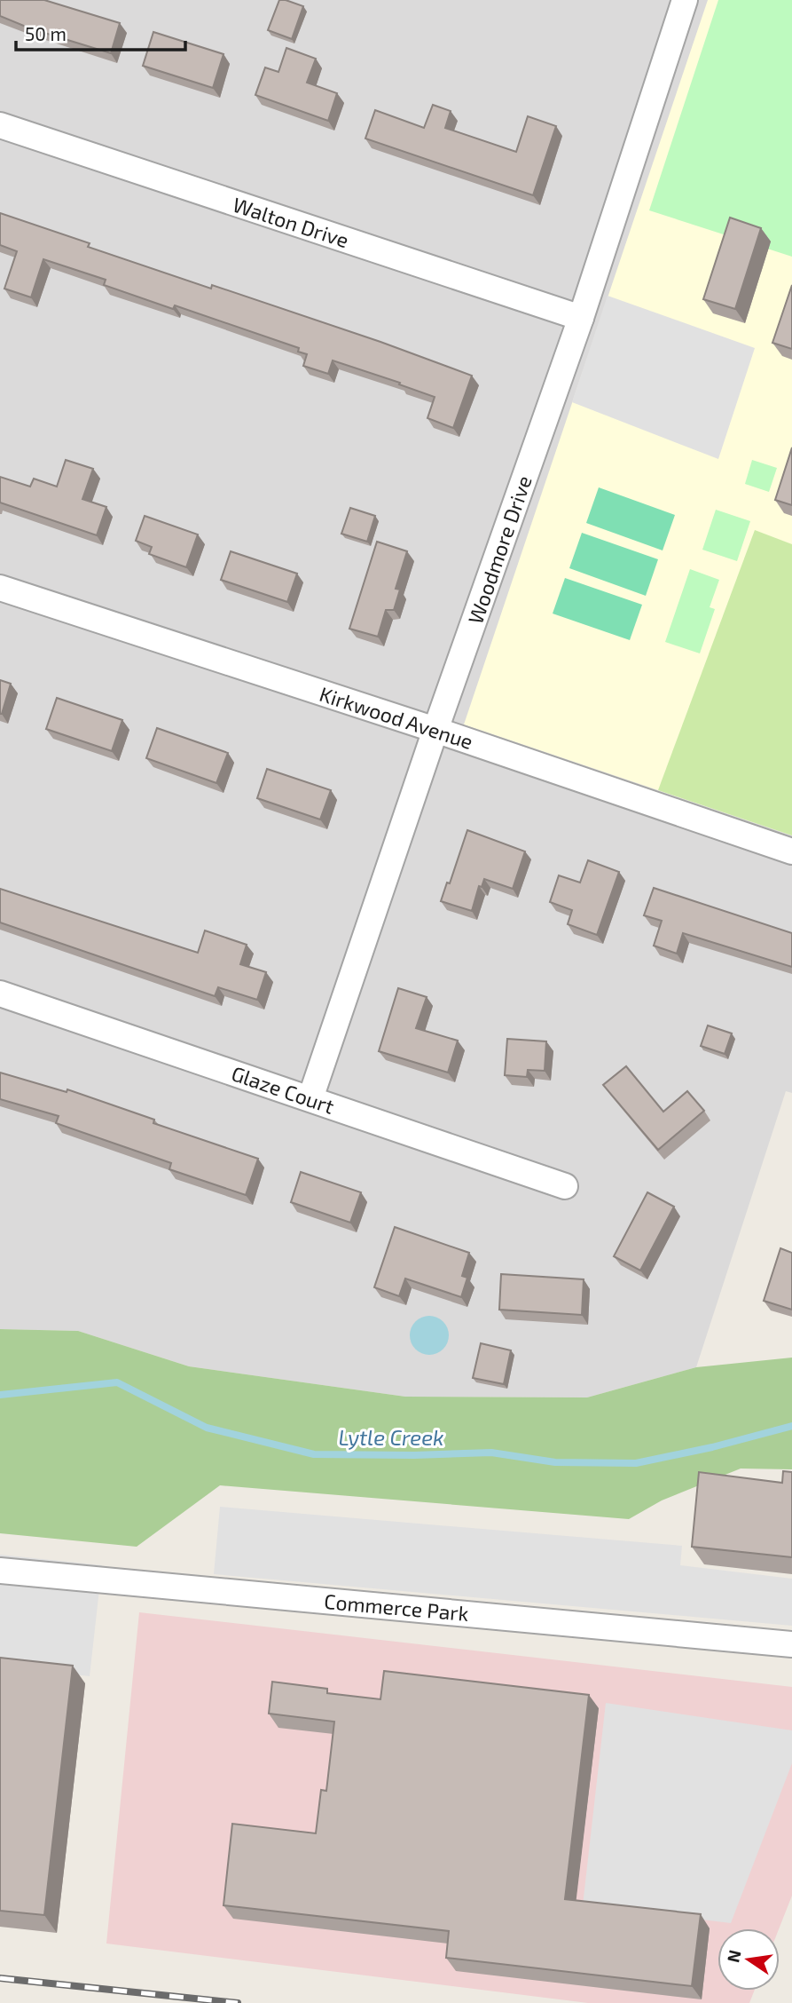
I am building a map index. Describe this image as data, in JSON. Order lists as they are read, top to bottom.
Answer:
{
  "streets": {
    "street": [
      "Walton Drive",
      "Woodmore Drive",
      "Kirkwood Avenue",
      "Glaze Court",
      "Commerce Park"
    ]
  },
  "crossings": [
    ["Walton Drive", "Woodmore Drive"],
    ["Woodmore Drive", "Kirkwood Avenue"],
    ["Woodmore Drive", "Glaze Court"]
  ],
  "water": ["Lytle Creek"],
  "scale_bar": "50 m",
  "north": "left"
}
